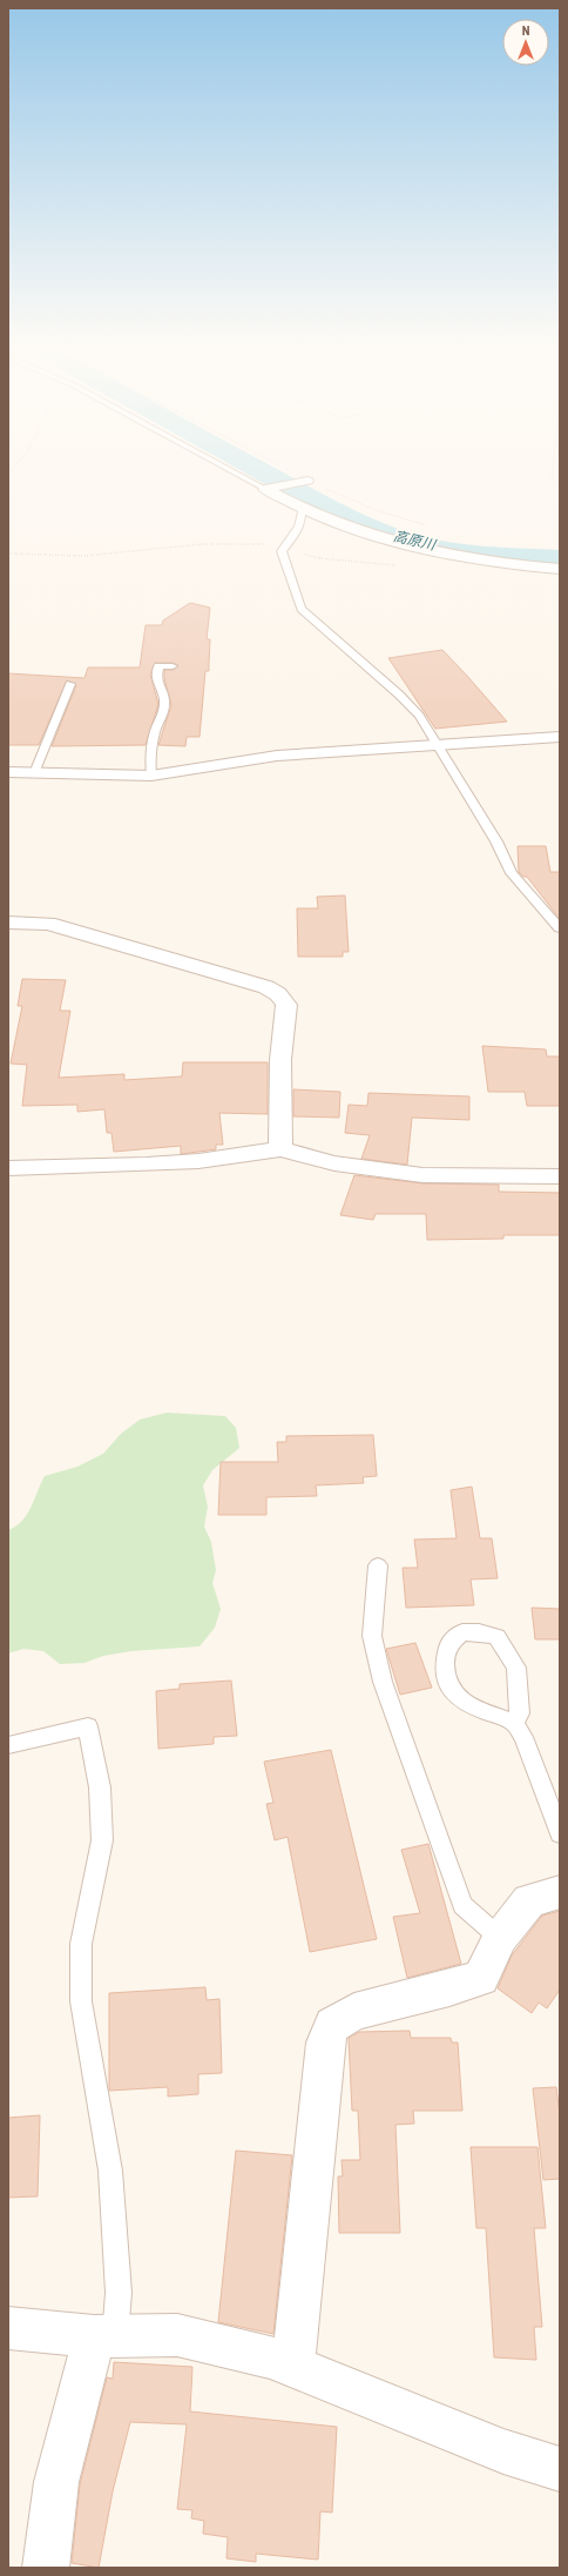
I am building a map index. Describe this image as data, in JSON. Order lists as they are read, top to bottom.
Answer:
{
  "water": ["高原川"],
  "north": "top"
}
